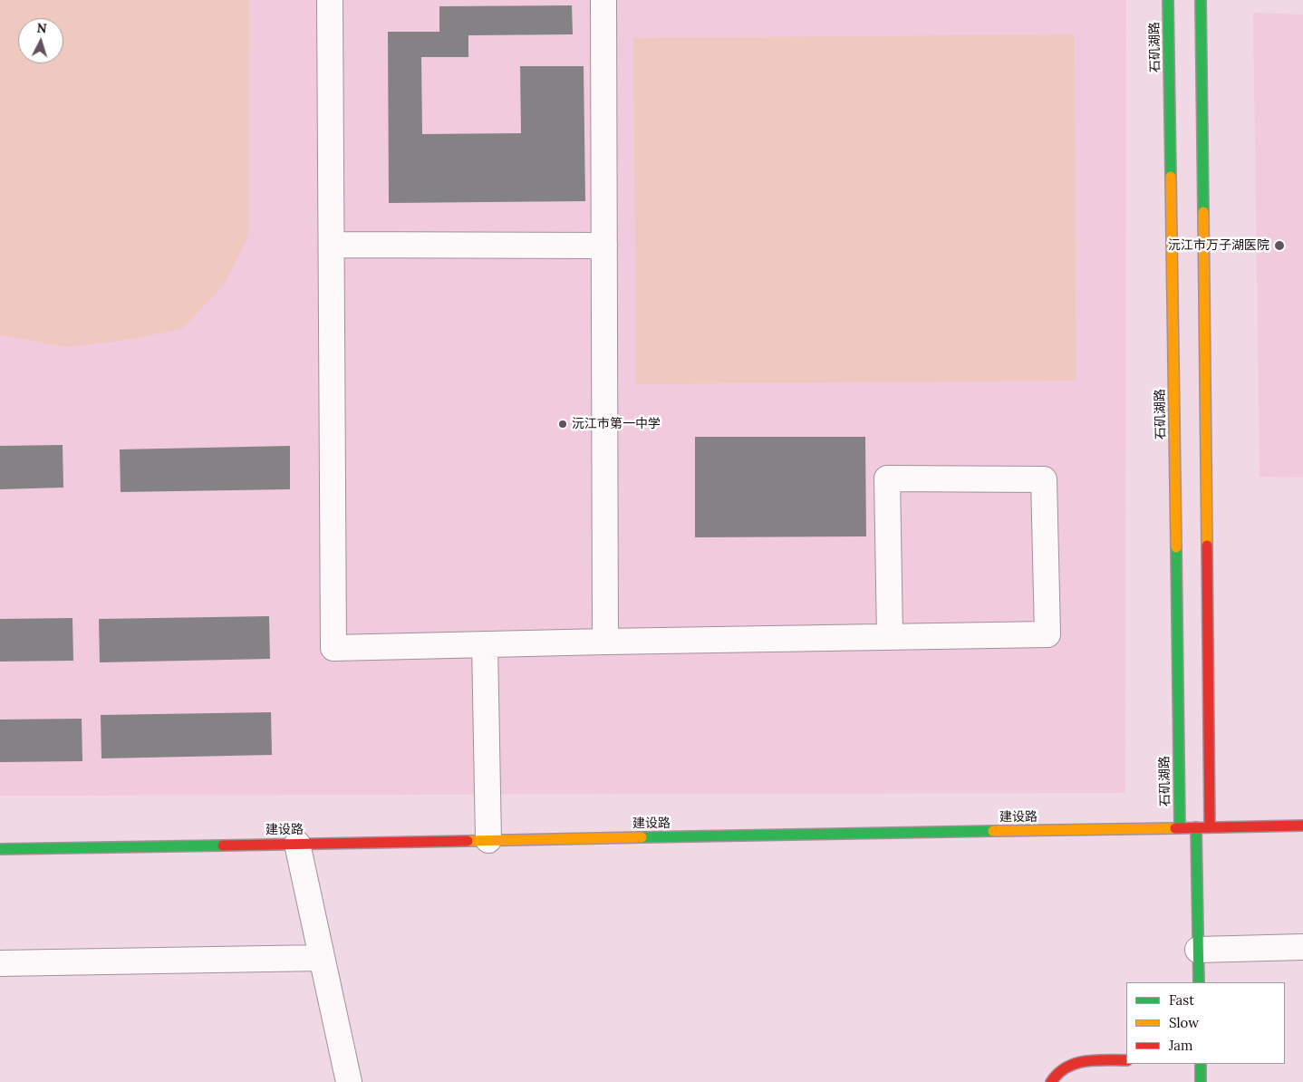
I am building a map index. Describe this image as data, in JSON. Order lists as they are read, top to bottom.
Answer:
{
  "streets": {
    "street": ["石矶湖路", "建设路"]
  },
  "crossings": [
    ["石矶湖路", "建设路"]
  ],
  "places": ["沅江市万子湖医院", "沅江市第一中学"],
  "legend": ["Fast", "Slow", "Jam"],
  "north": "top"
}
